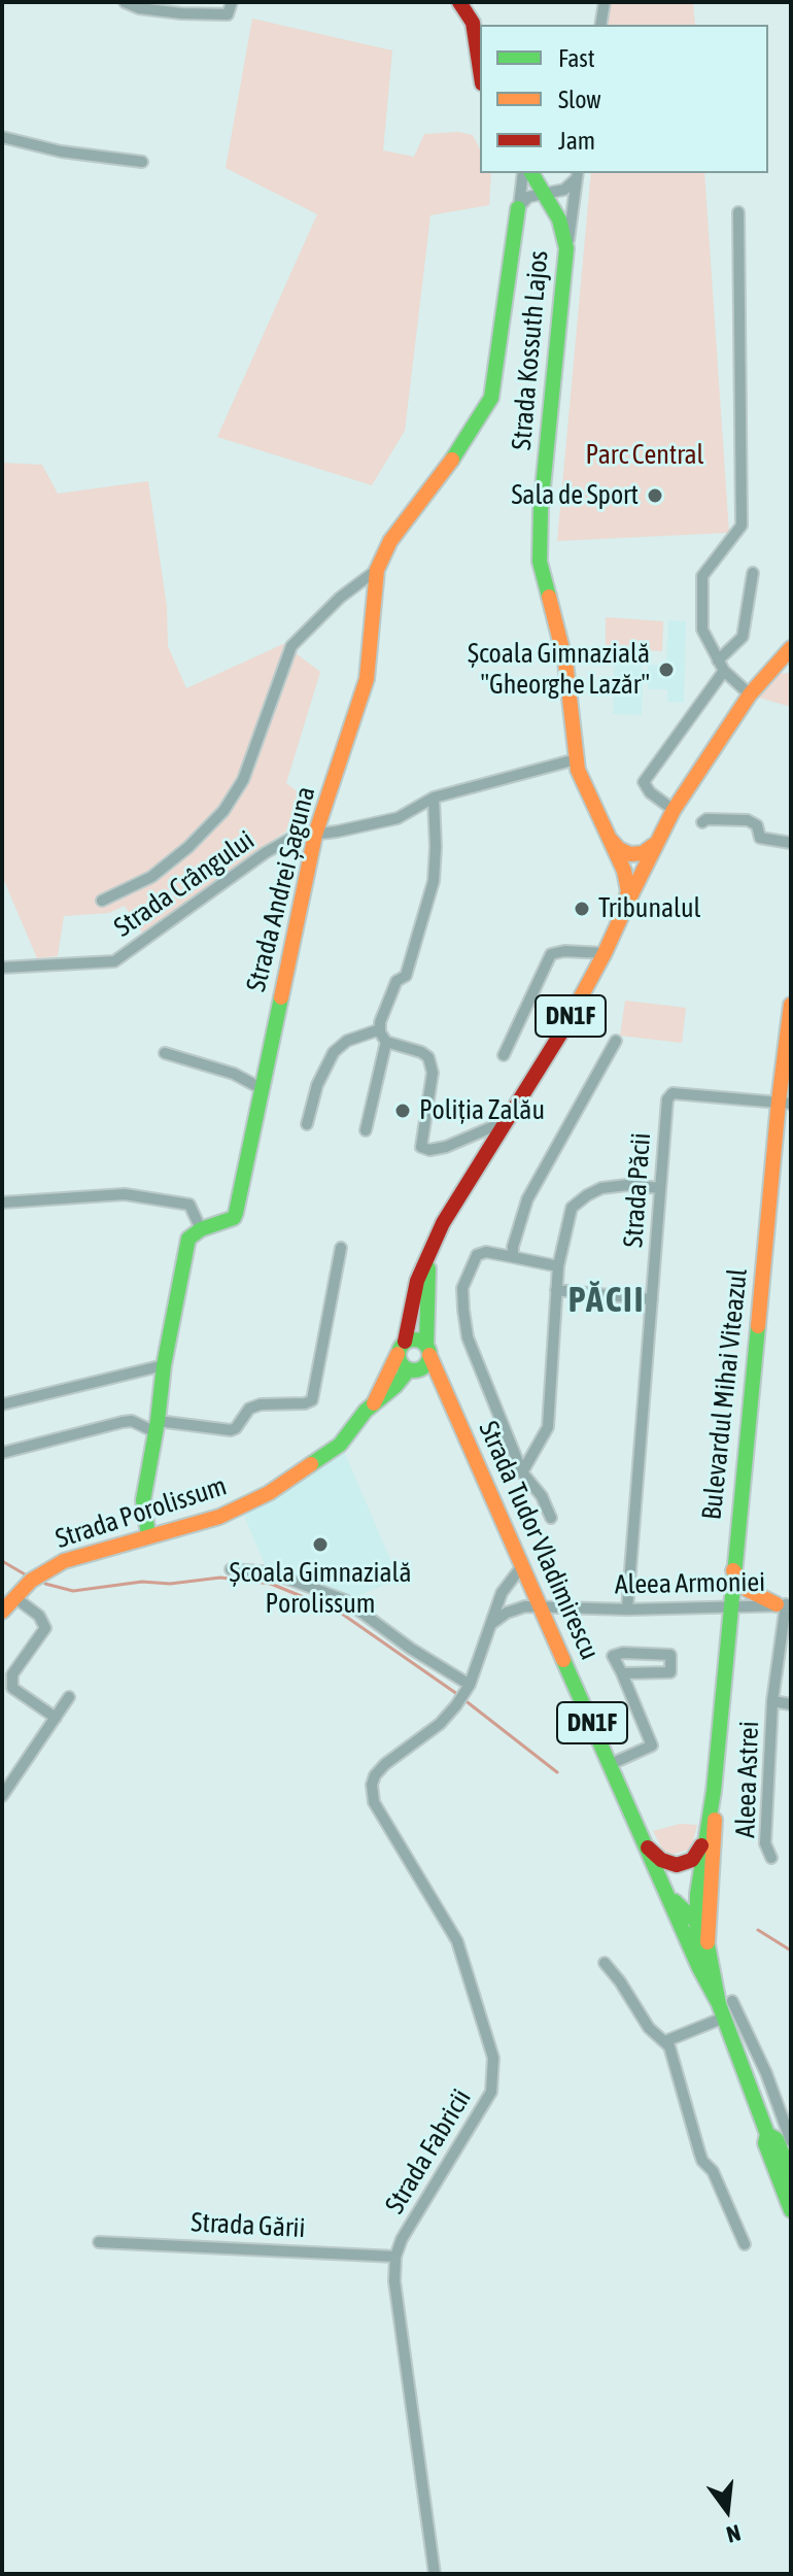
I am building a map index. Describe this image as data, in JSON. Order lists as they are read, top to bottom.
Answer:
{
  "streets": {
    "main road": [
      "Strada Kossuth Lajos",
      "Strada Andrei Șaguna",
      "DN1F",
      "Bulevardul Mihai Viteazul",
      "Strada Porolissum",
      "Strada Tudor Vladimirescu"
    ],
    "street": [
      "Strada Crângului",
      "Strada Păcii",
      "Aleea Armoniei",
      "Aleea Astrei",
      "Strada Fabricii",
      "Strada Gării"
    ]
  },
  "crossings": [
    ["Strada Kossuth Lajos", "Strada Crângului"],
    ["Strada Kossuth Lajos", "Strada Tudor Vladimirescu"],
    ["Strada Crângului", "Strada Andrei Șaguna"],
    ["Strada Păcii", "Bulevardul Mihai Viteazul"],
    ["Strada Păcii", "Aleea Armoniei"],
    ["Bulevardul Mihai Viteazul", "Strada Tudor Vladimirescu"],
    ["Bulevardul Mihai Viteazul", "Aleea Armoniei"],
    ["Strada Porolissum", "Strada Tudor Vladimirescu"],
    ["Strada Tudor Vladimirescu", "Aleea Armoniei"],
    ["Strada Tudor Vladimirescu", "Strada Fabricii"],
    ["Aleea Armoniei", "Aleea Astrei"],
    ["Strada Fabricii", "Strada Gării"]
  ],
  "districts": ["PĂCII"],
  "parks": ["Parc Central"],
  "places": [
    "Sala de Sport",
    "Școala Gimnazială \"Gheorghe Lazăr\"",
    "Tribunalul",
    "Poliția Zalău",
    "Școala Gimnazială Porolissum"
  ],
  "legend": ["Fast", "Slow", "Jam"],
  "north": "bottom"
}
